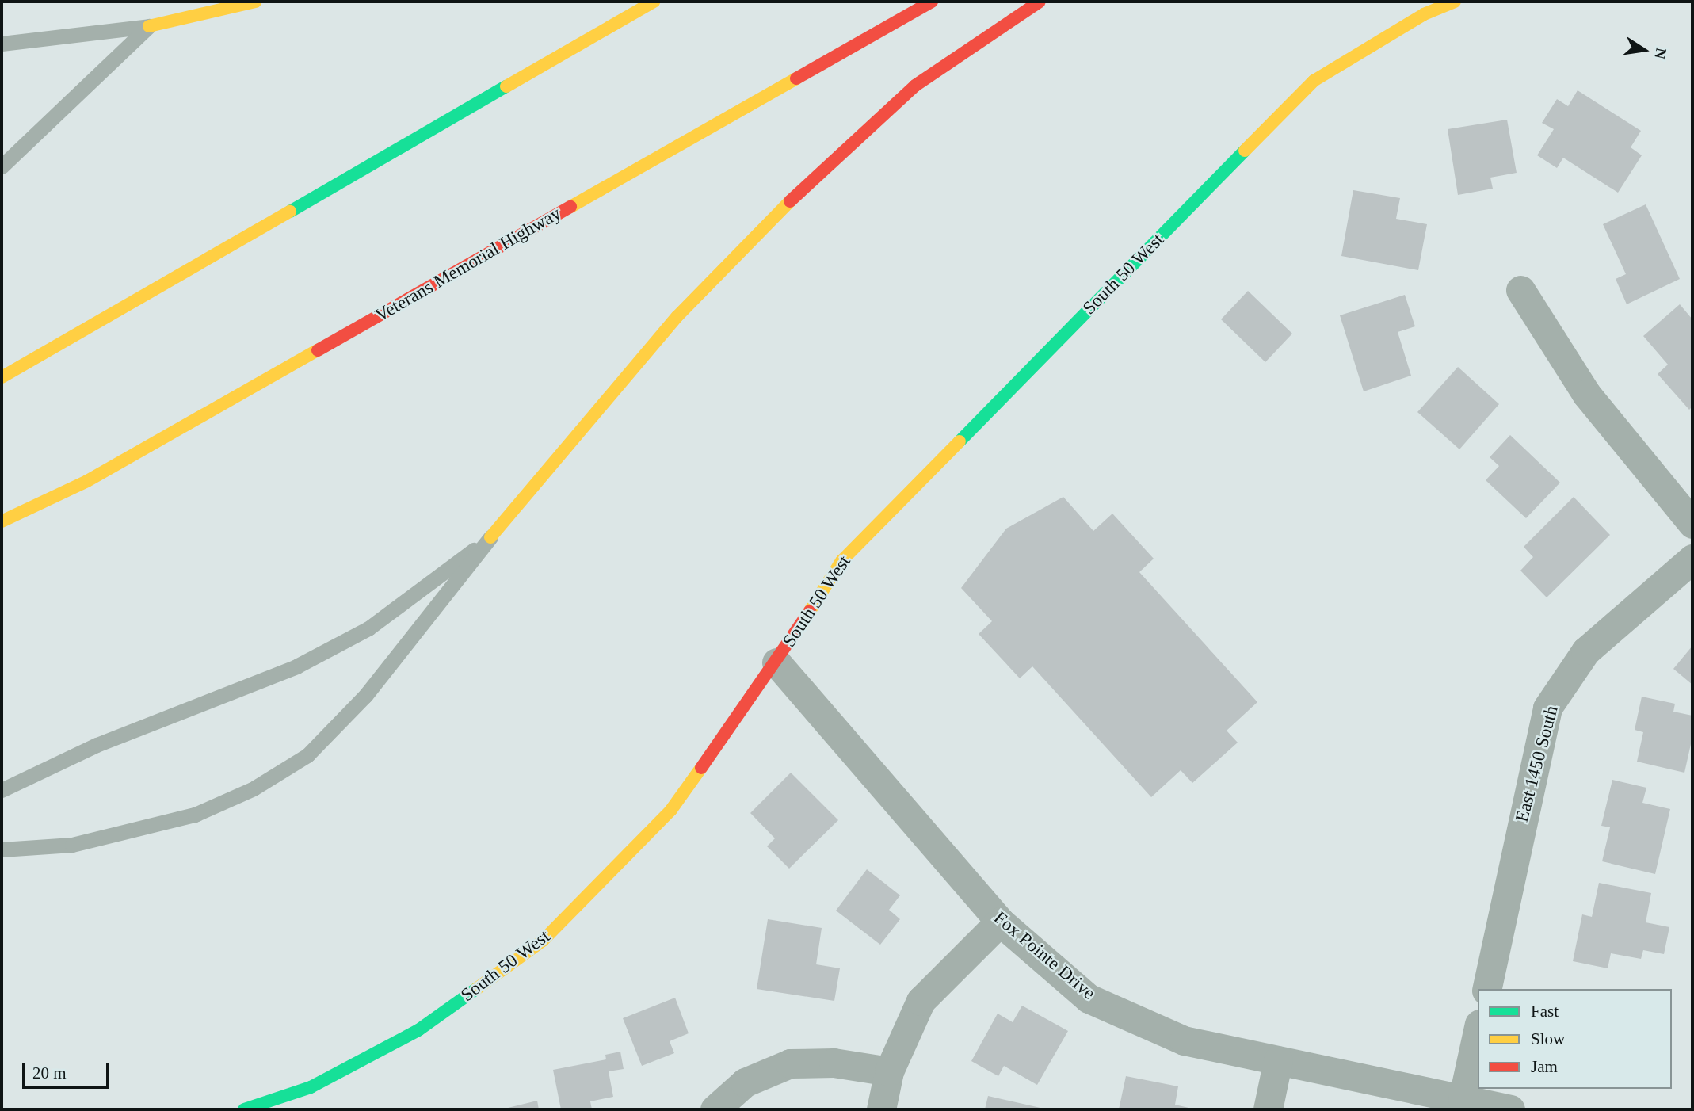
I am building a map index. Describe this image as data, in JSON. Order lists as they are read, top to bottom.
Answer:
{
  "streets": {
    "main road": ["Veterans Memorial Highway", "South 50 West"],
    "street": ["East 1450 South", "Fox Pointe Drive"]
  },
  "crossings": [
    ["South 50 West", "Fox Pointe Drive"]
  ],
  "legend": ["Fast", "Slow", "Jam"],
  "scale_bar": "20 m",
  "north": "right"
}
